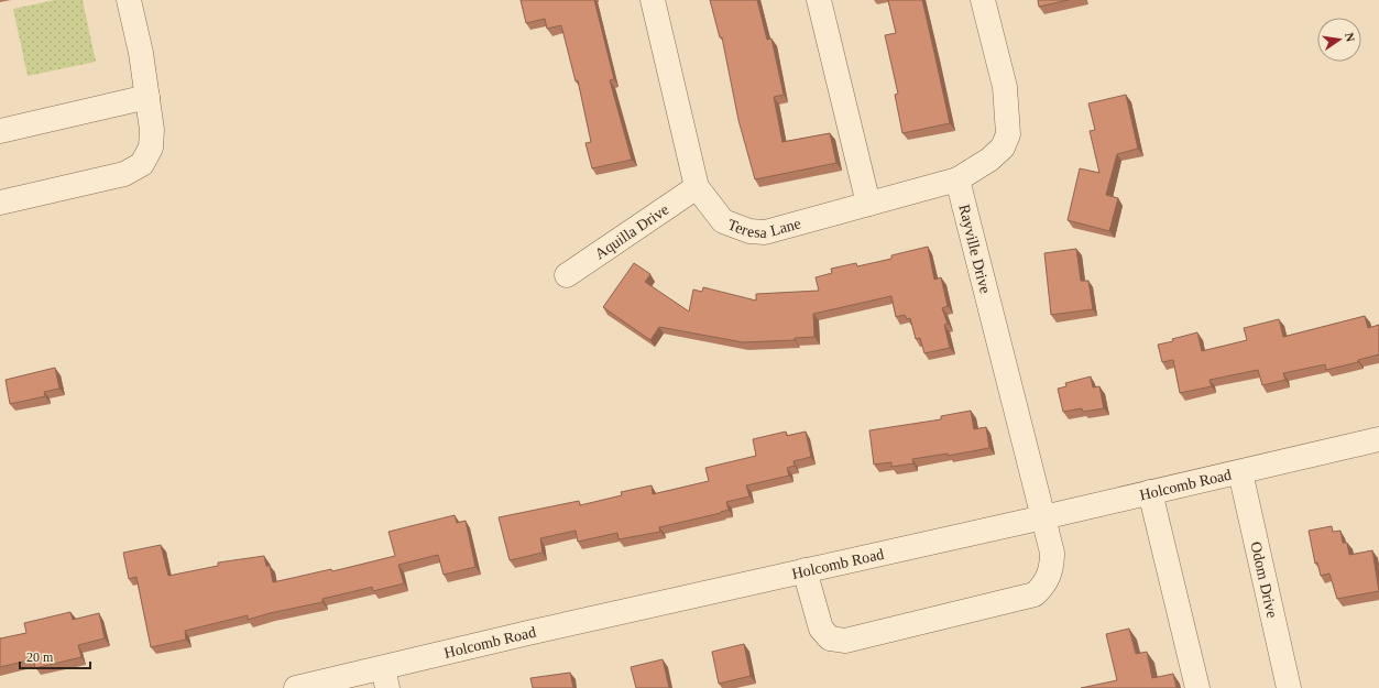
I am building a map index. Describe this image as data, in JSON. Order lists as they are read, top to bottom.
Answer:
{
  "streets": {
    "street": [
      "Teresa Lane",
      "Aquilla Drive",
      "Rayville Drive",
      "Holcomb Road",
      "Odom Drive"
    ]
  },
  "crossings": [
    ["Teresa Lane", "Aquilla Drive"],
    ["Teresa Lane", "Rayville Drive"],
    ["Rayville Drive", "Holcomb Road"],
    ["Holcomb Road", "Odom Drive"]
  ],
  "scale_bar": "20 m",
  "north": "right"
}
